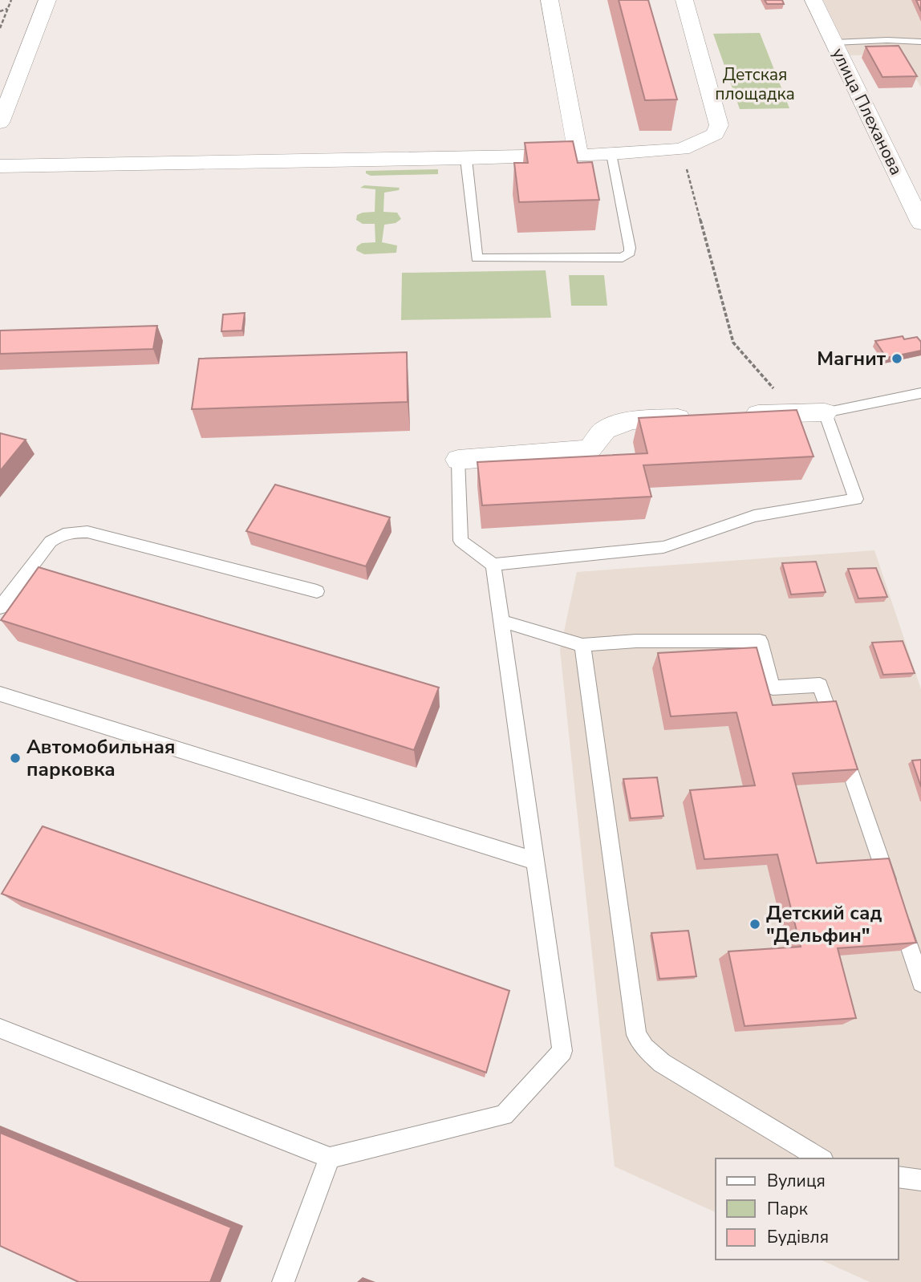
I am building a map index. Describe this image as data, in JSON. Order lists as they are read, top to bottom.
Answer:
{
  "streets": {
    "street": ["улица Плеханова"]
  },
  "parks": ["Детская площадка"],
  "places": ["Магнит", "Автомобильная парковка", "Детский сад \"Дельфин\""],
  "legend": ["Вулиця", "Парк", "Будівля"]
}
